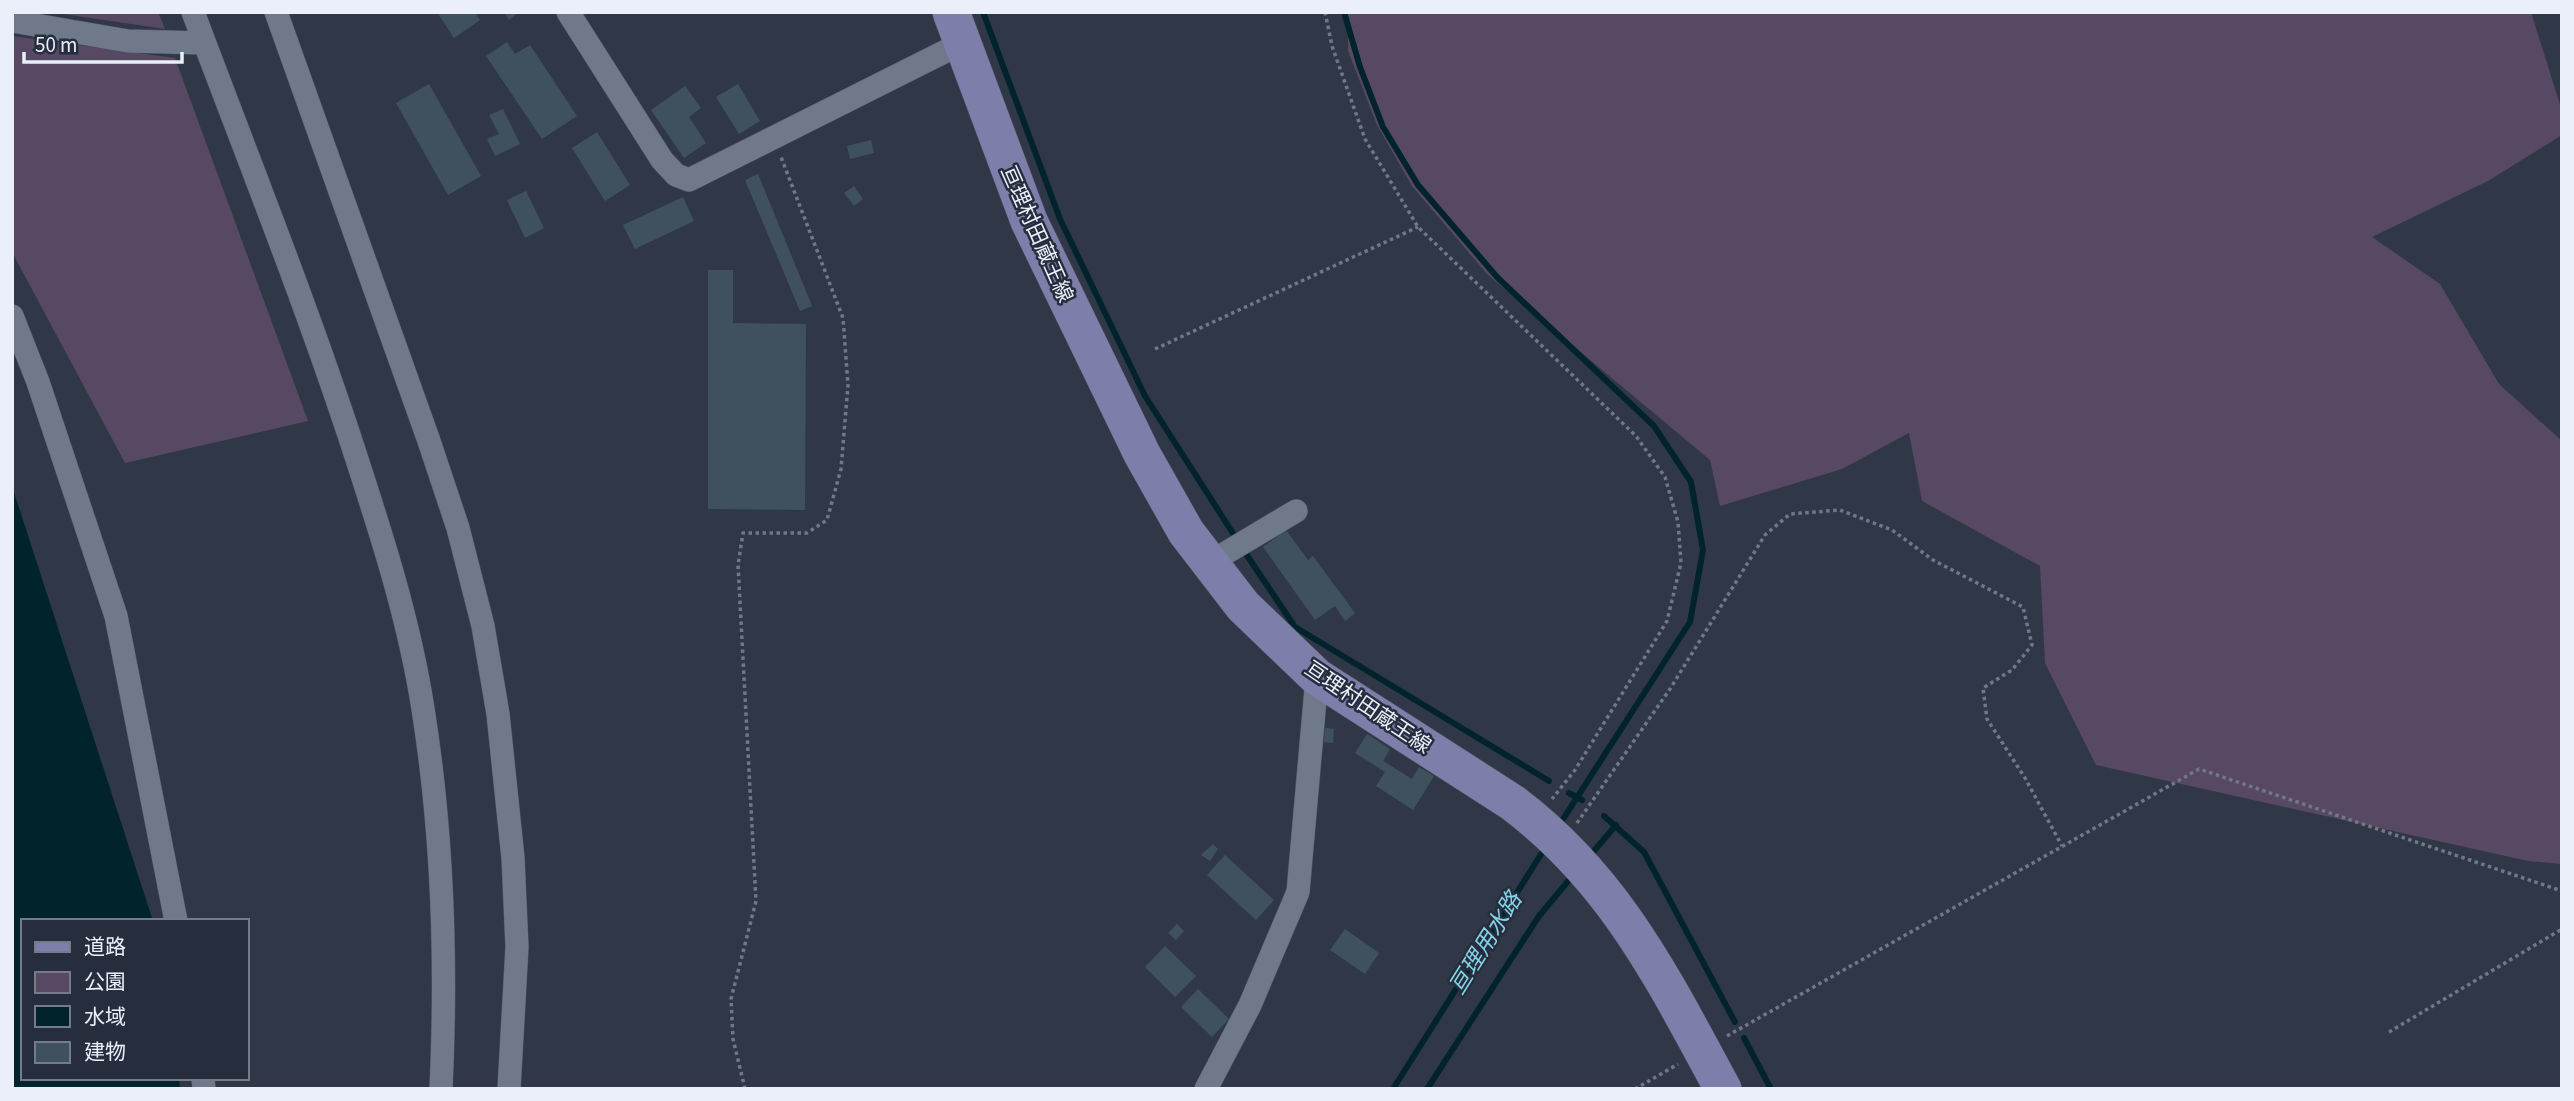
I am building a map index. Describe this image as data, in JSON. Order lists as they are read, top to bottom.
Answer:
{
  "streets": {
    "main road": ["亘理村田蔵王線"]
  },
  "water": ["亘理用水路"],
  "legend": [
    "道路",
    "公園",
    "水域",
    "建物"
  ],
  "scale_bar": "50 m"
}
